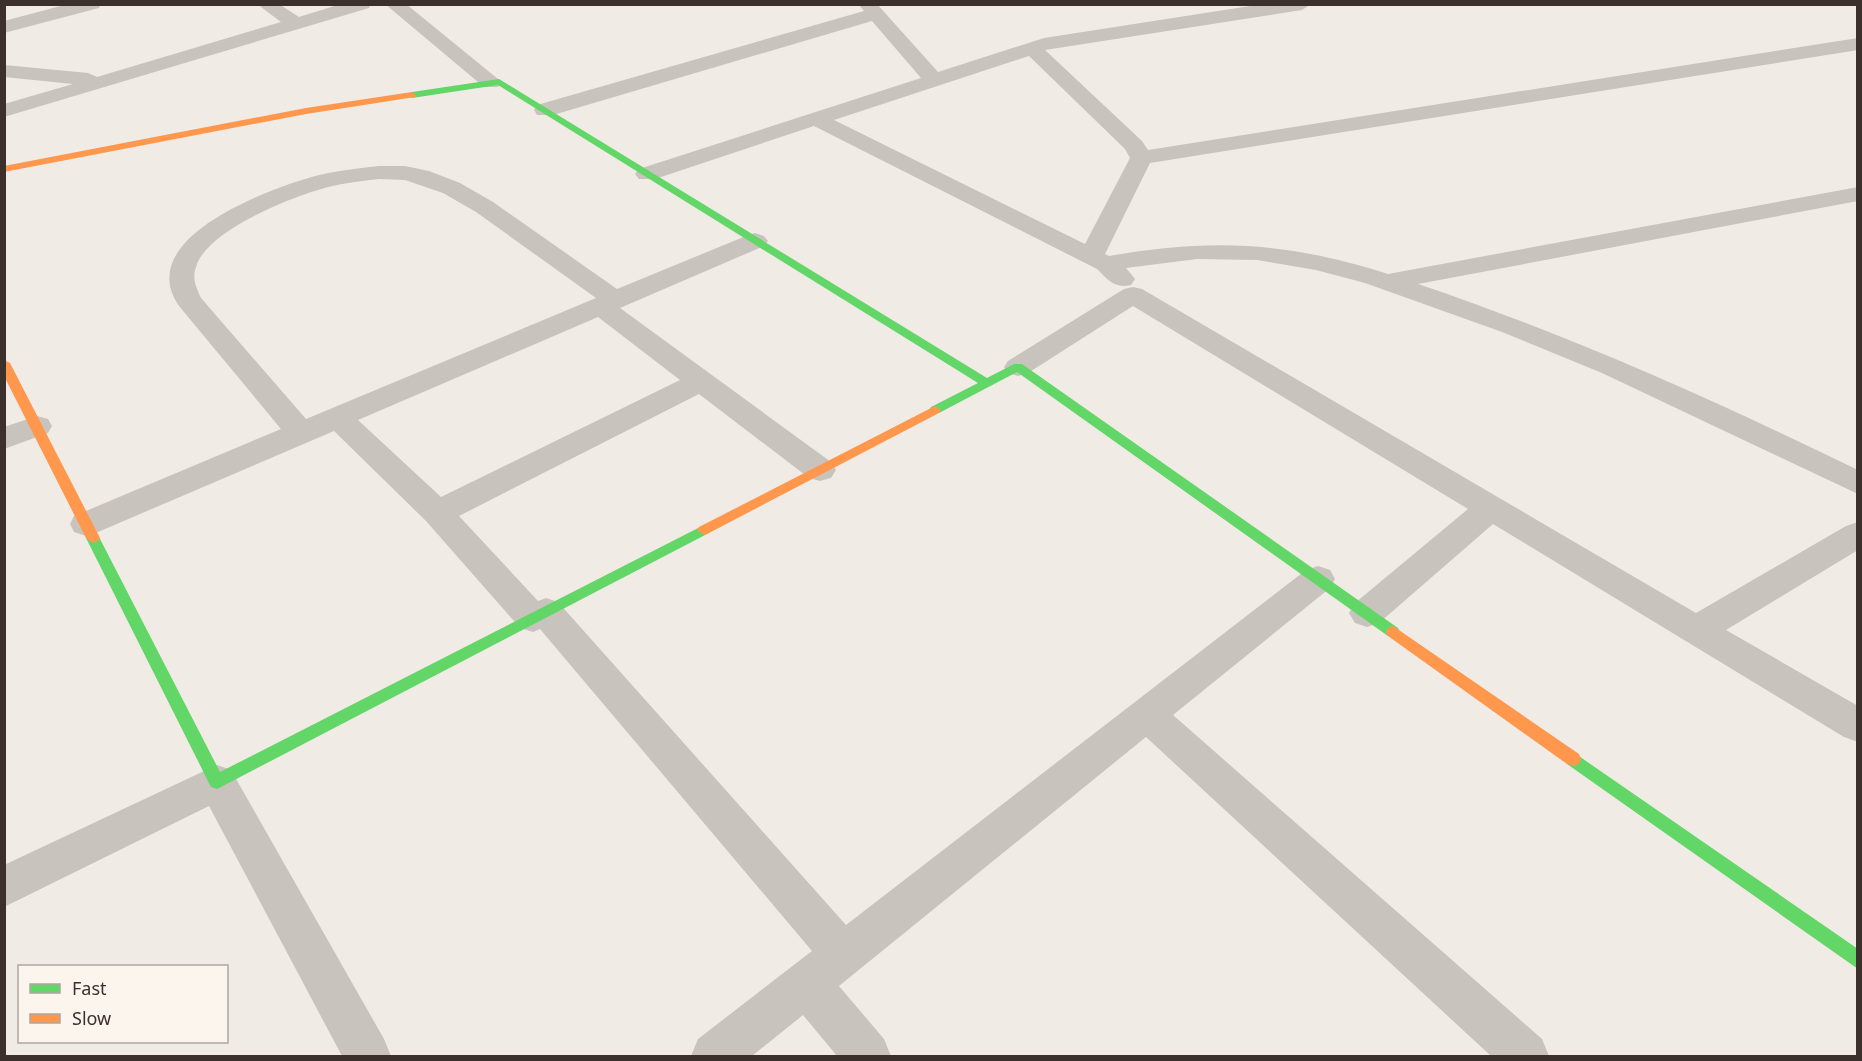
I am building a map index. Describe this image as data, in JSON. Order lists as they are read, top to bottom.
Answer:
{
  "legend": ["Fast", "Slow"]
}
